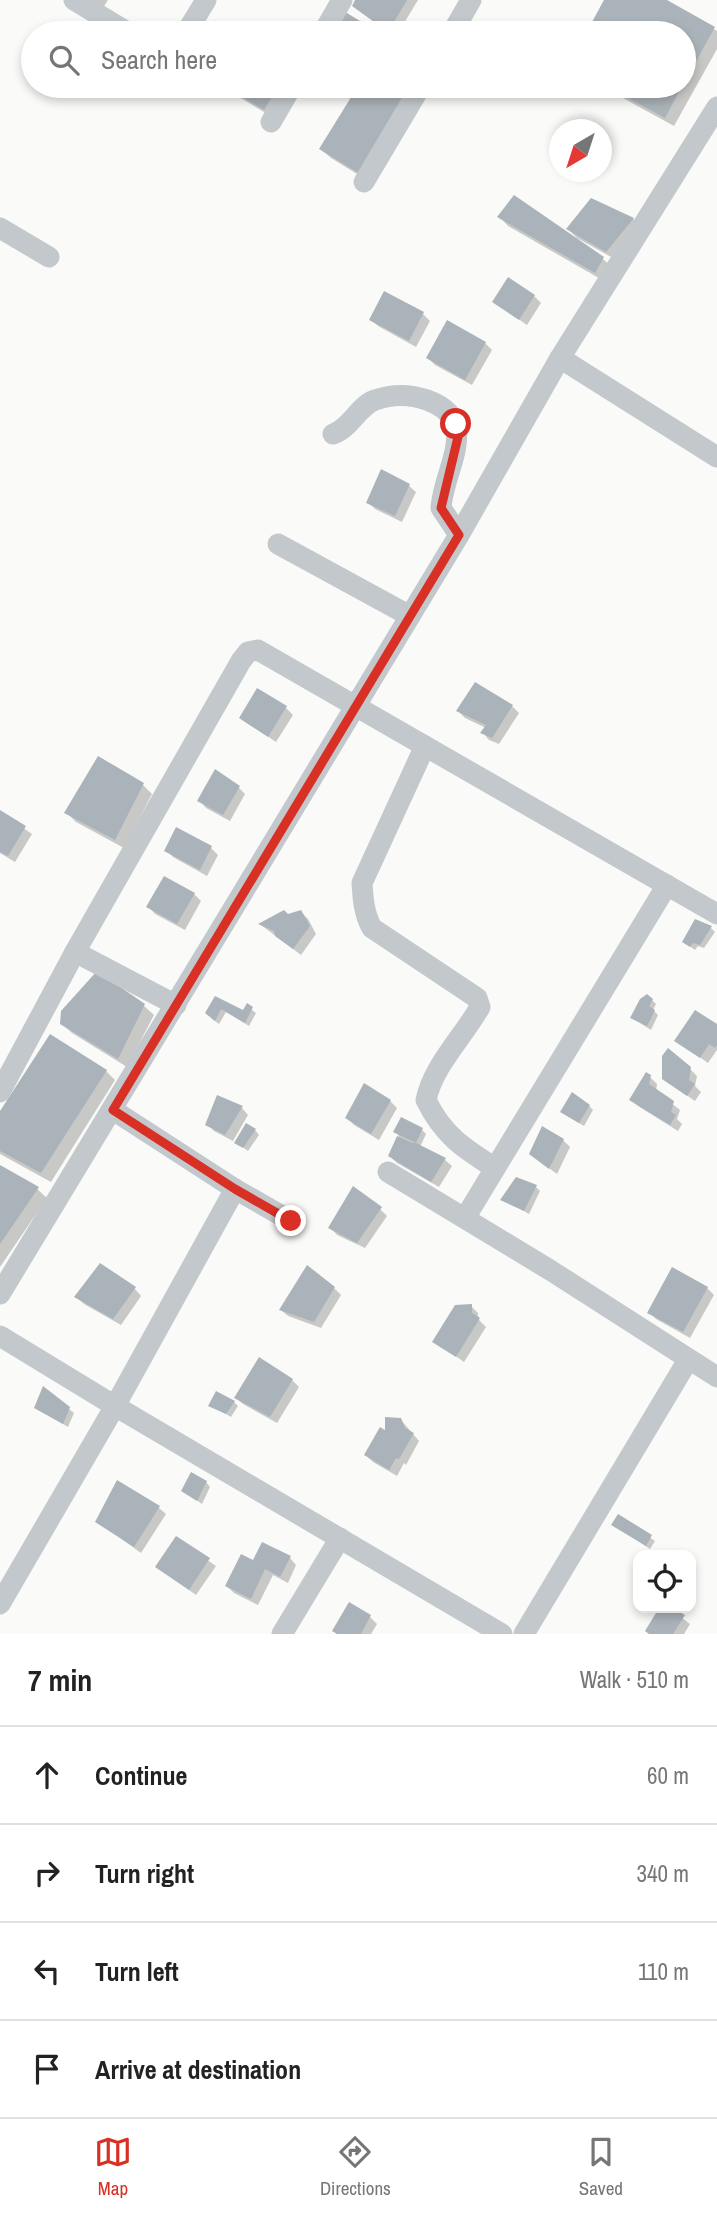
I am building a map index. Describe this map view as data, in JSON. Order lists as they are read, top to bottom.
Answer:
{
  "north": "bottom left",
  "page": {
    "search": "Search here",
    "heading": ["7 min", "Walk · 510 m"],
    "list": [
      ["Continue", "60 m"],
      ["Turn right", "340 m"],
      ["Turn left", "110 m"],
      "Arrive at destination"
    ],
    "nav": ["Map", "Directions", "Saved"]
  }
}
